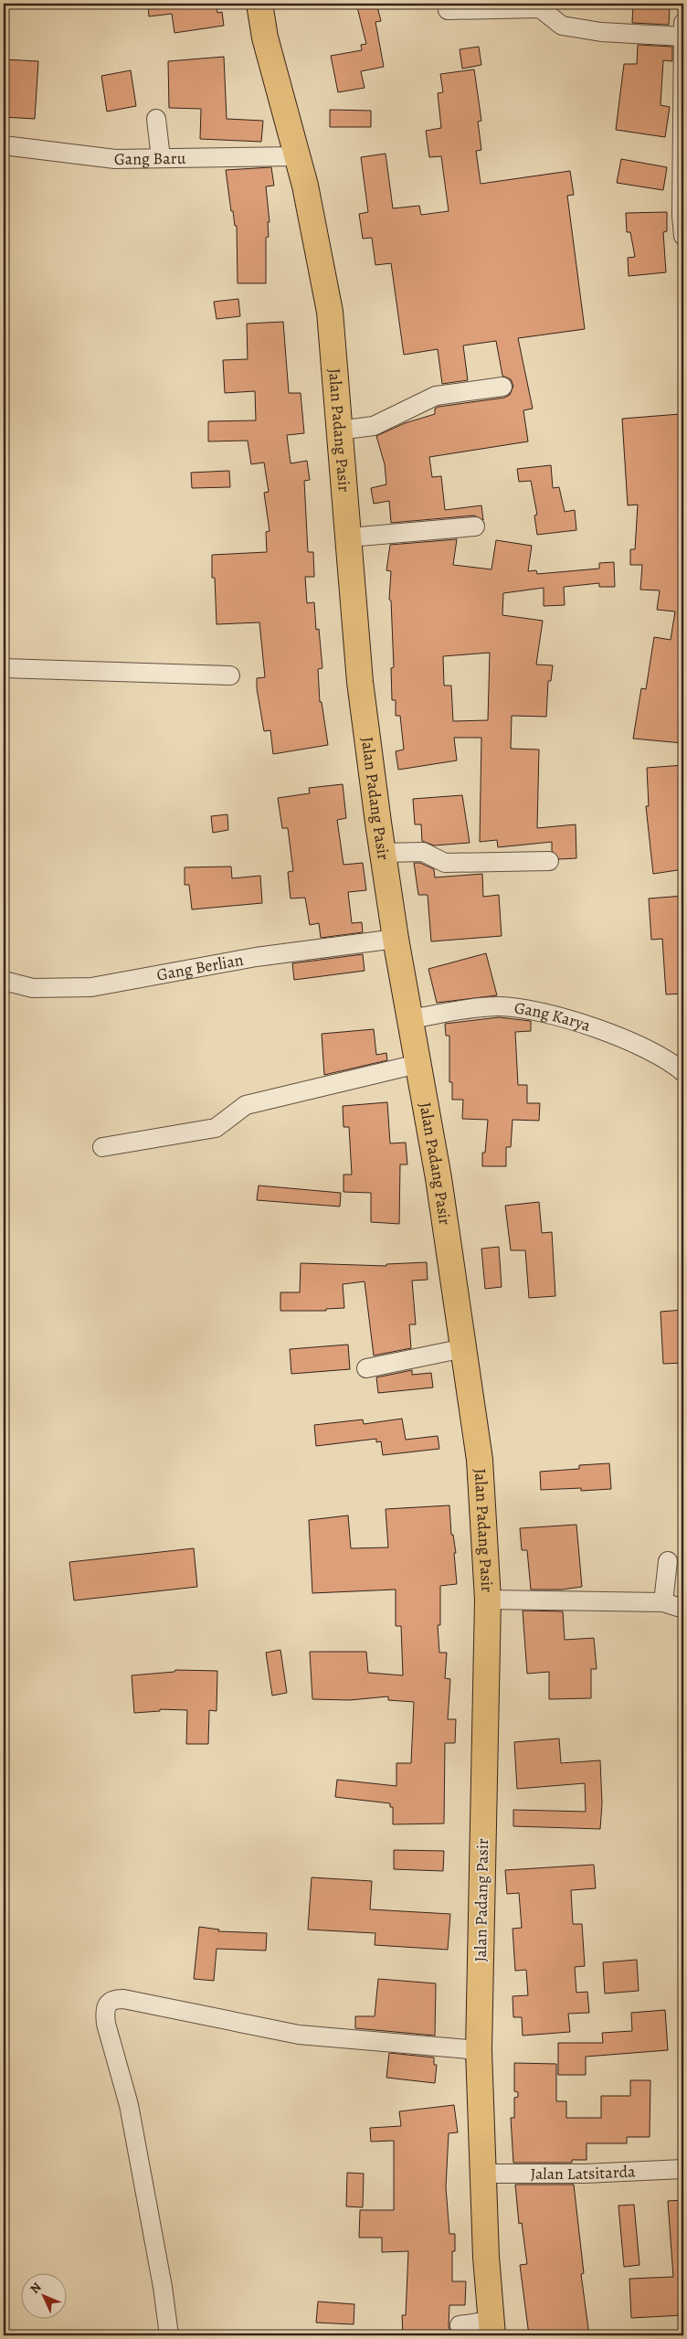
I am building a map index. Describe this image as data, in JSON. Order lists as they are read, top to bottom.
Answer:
{
  "streets": {
    "highway": ["Jalan Padang Pasir"],
    "street": [
      "Gang Baru",
      "Gang Berlian",
      "Gang Karya",
      "Jalan Latsitarda"
    ]
  },
  "crossings": [
    ["Gang Baru", "Jalan Padang Pasir"],
    ["Jalan Padang Pasir", "Gang Berlian"],
    ["Jalan Padang Pasir", "Gang Karya"],
    ["Jalan Padang Pasir", "Jalan Latsitarda"]
  ],
  "north": "top left"
}
